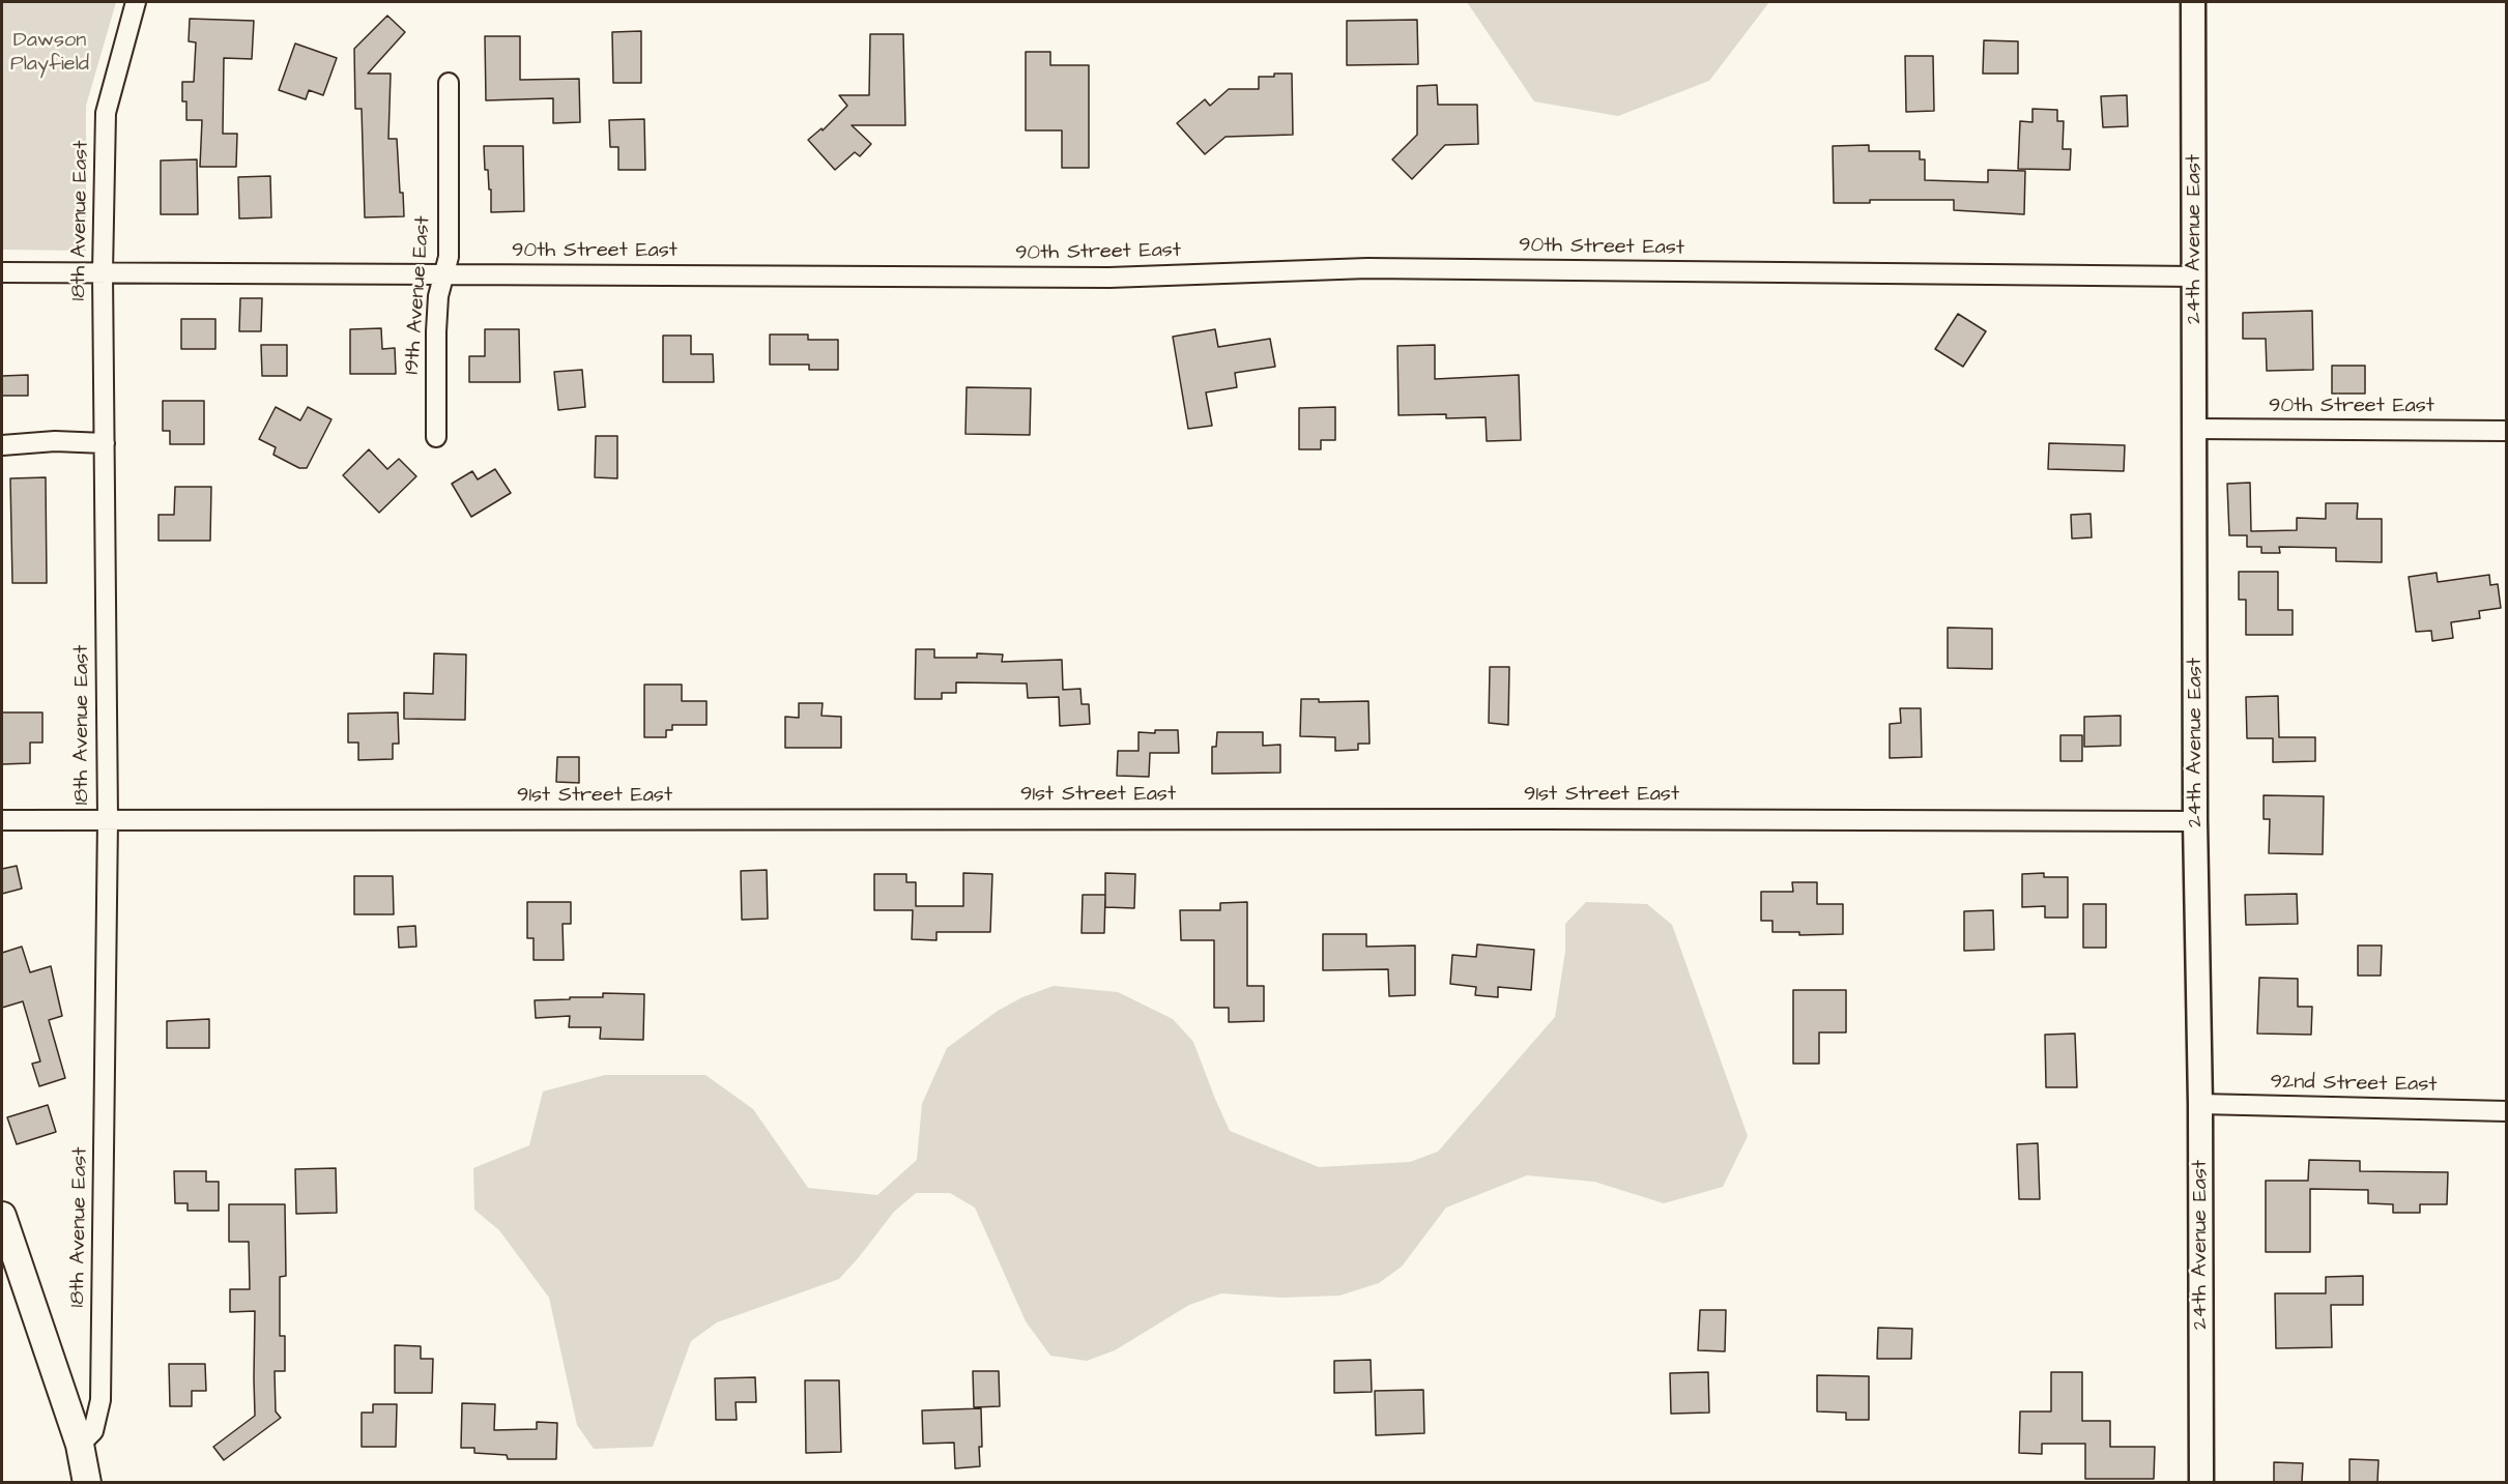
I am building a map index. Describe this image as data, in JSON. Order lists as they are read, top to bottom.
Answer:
{
  "streets": {
    "street": [
      "18th Avenue East",
      "24th Avenue East",
      "90th Street East",
      "19th Avenue East",
      "91st Street East",
      "92nd Street East"
    ]
  },
  "crossings": [
    ["18th Avenue East", "90th Street East"],
    ["18th Avenue East", "91st Street East"],
    ["24th Avenue East", "90th Street East"],
    ["24th Avenue East", "91st Street East"],
    ["24th Avenue East", "92nd Street East"],
    ["90th Street East", "19th Avenue East"]
  ],
  "parks": ["Dawson Playfield"]
}
